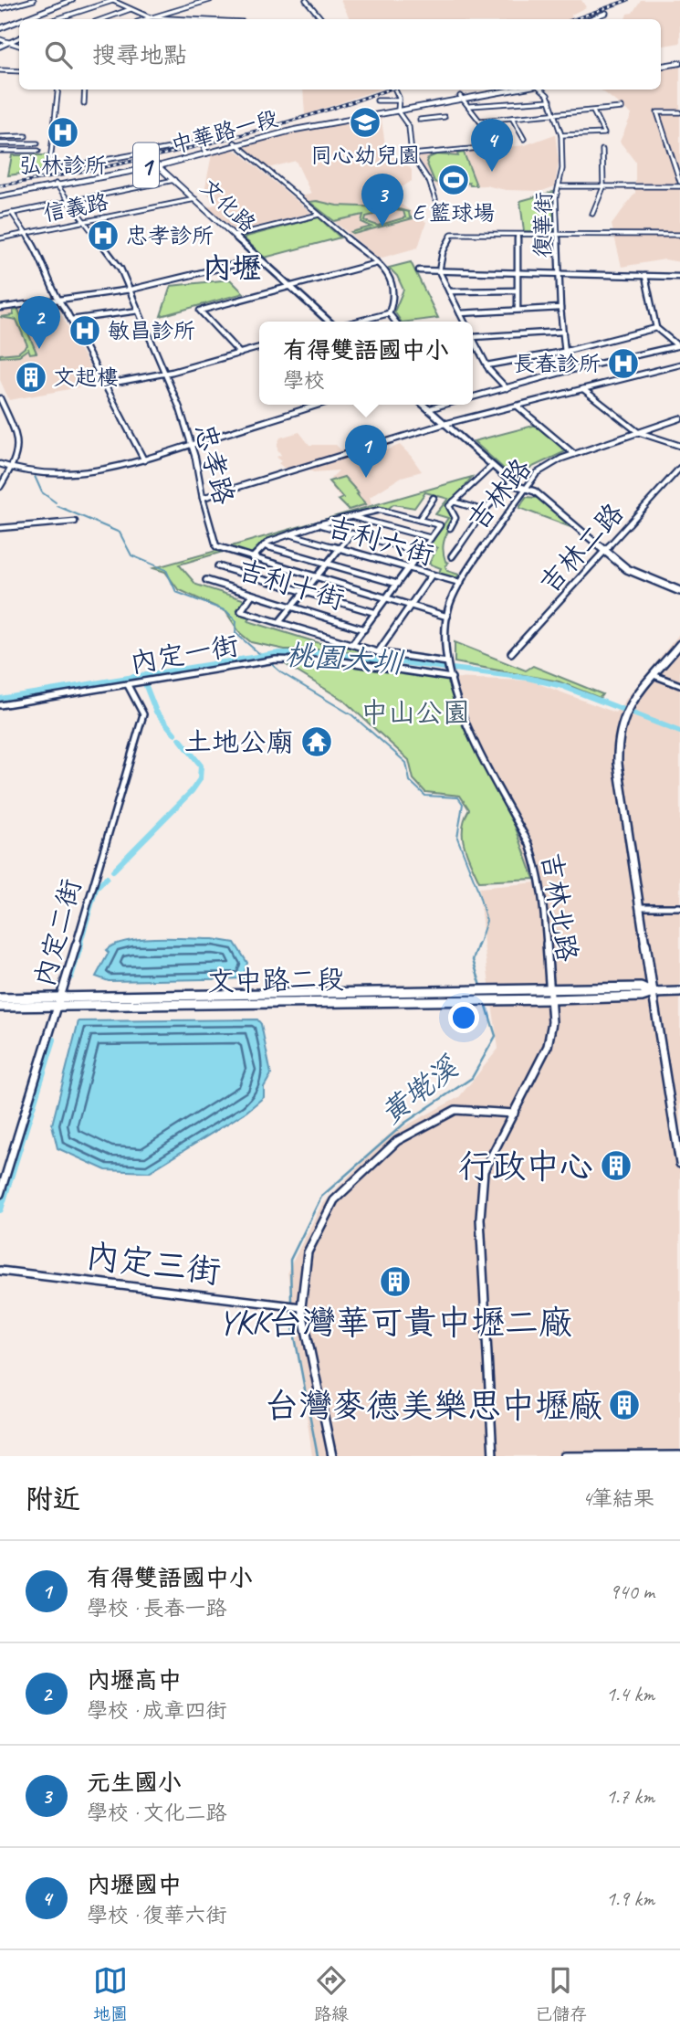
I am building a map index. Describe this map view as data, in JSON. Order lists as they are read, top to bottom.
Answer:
{
  "streets": {
    "main road": ["中華路一段", "1"],
    "street": [
      "文化路",
      "信義路",
      "復華街",
      "忠孝路",
      "吉林路",
      "吉利六街",
      "吉林二路",
      "吉利十街",
      "內定一街",
      "吉林北路",
      "內定二街",
      "文中路二段",
      "內定三街"
    ]
  },
  "crossings": [
    ["中華路一段", "文化路"],
    ["中華路一段", "忠孝路"],
    ["文化路", "信義路"],
    ["信義路", "忠孝路"],
    ["忠孝路", "吉林路"],
    ["吉林路", "吉利六街"],
    ["吉林路", "內定一街"],
    ["吉林路", "吉林北路"],
    ["內定一街", "吉林北路"],
    ["內定一街", "內定二街"],
    ["吉林北路", "文中路二段"],
    ["內定二街", "文中路二段"]
  ],
  "districts": ["內壢"],
  "water": ["桃園大圳", "黃墘溪"],
  "parks": ["中山公園"],
  "places": {
    "school or university": ["同心幼兒園"],
    "hospital": [
      "弘林診所",
      "忠孝診所",
      "敏昌診所",
      "長春診所"
    ],
    "sports": ["E 籃球場"],
    "building": [
      "文起樓",
      "行政中心",
      "YKK台灣華可貴中壢二廠",
      "台灣麥德美樂思中壢廠"
    ],
    "temple": ["土地公廟"]
  },
  "page": {
    "search": "搜尋地點",
    "pins": [
      "4",
      "3",
      "2",
      "1"
    ],
    "popup": ["有得雙語國中小", "學校"],
    "heading": ["附近", "4筆結果"],
    "list": [
      {
        "mark": "1",
        "name": "有得雙語國中小",
        "note": "學校 · 長春一路",
        "value": "940 m"
      },
      {
        "mark": "2",
        "name": "內壢高中",
        "note": "學校 · 成章四街",
        "value": "1.4 km"
      },
      {
        "mark": "3",
        "name": "元生國小",
        "note": "學校 · 文化二路",
        "value": "1.7 km"
      },
      {
        "mark": "4",
        "name": "內壢國中",
        "note": "學校 · 復華六街",
        "value": "1.9 km"
      }
    ],
    "nav": ["地圖", "路線", "已儲存"]
  }
}
